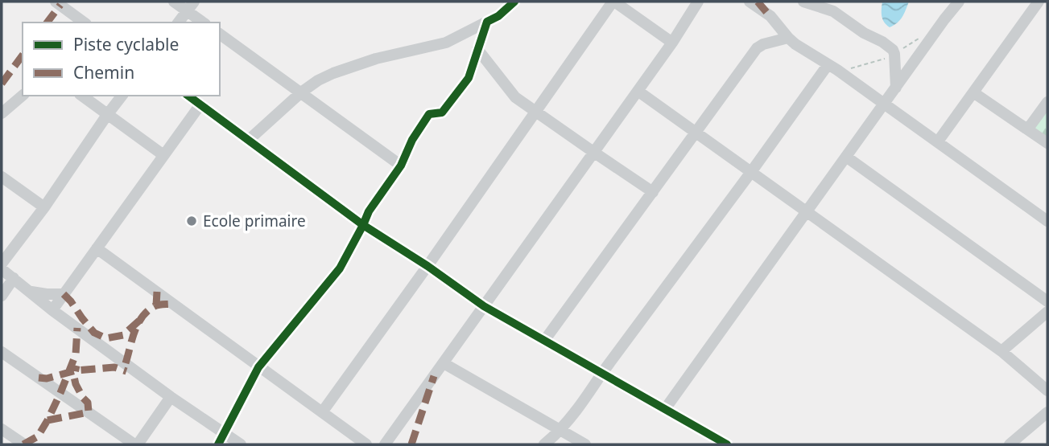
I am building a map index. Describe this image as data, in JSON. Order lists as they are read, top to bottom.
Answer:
{
  "places": ["Ecole primaire"],
  "legend": ["Piste cyclable", "Chemin"]
}
